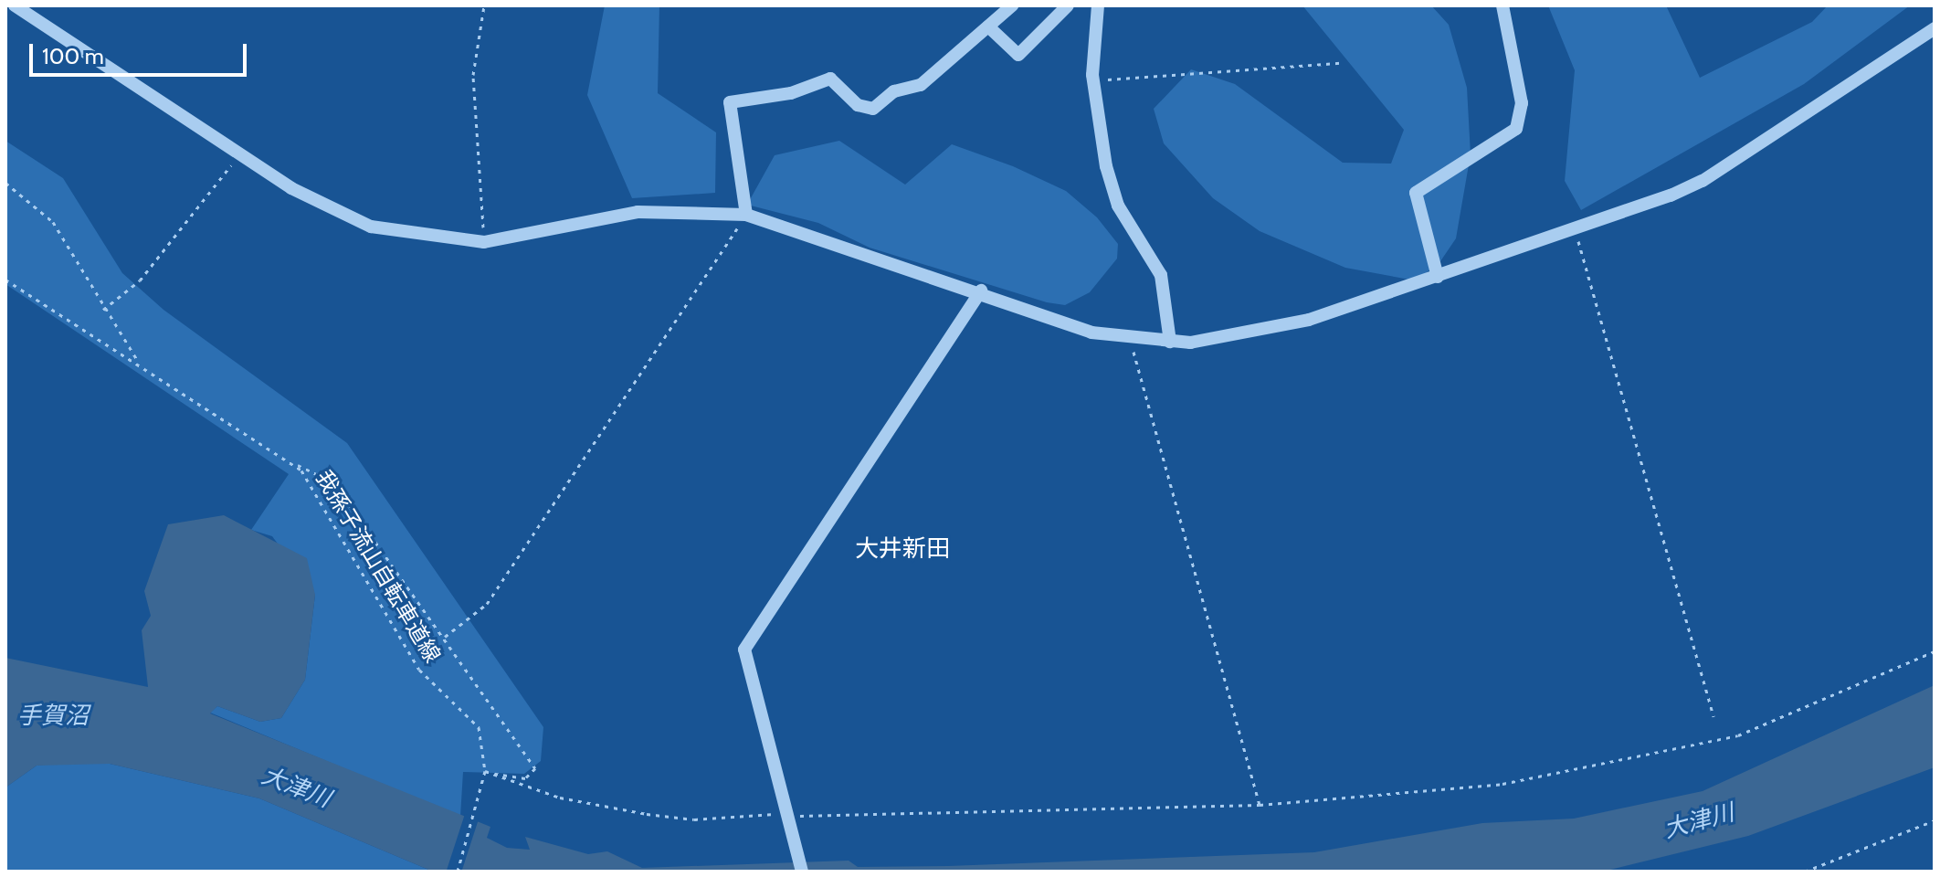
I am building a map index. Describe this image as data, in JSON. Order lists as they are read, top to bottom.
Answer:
{
  "streets": {
    "path": ["我孫子流山自転車道線"]
  },
  "districts": ["大井新田"],
  "water": ["手賀沼", "大津川"],
  "scale_bar": "100 m"
}
